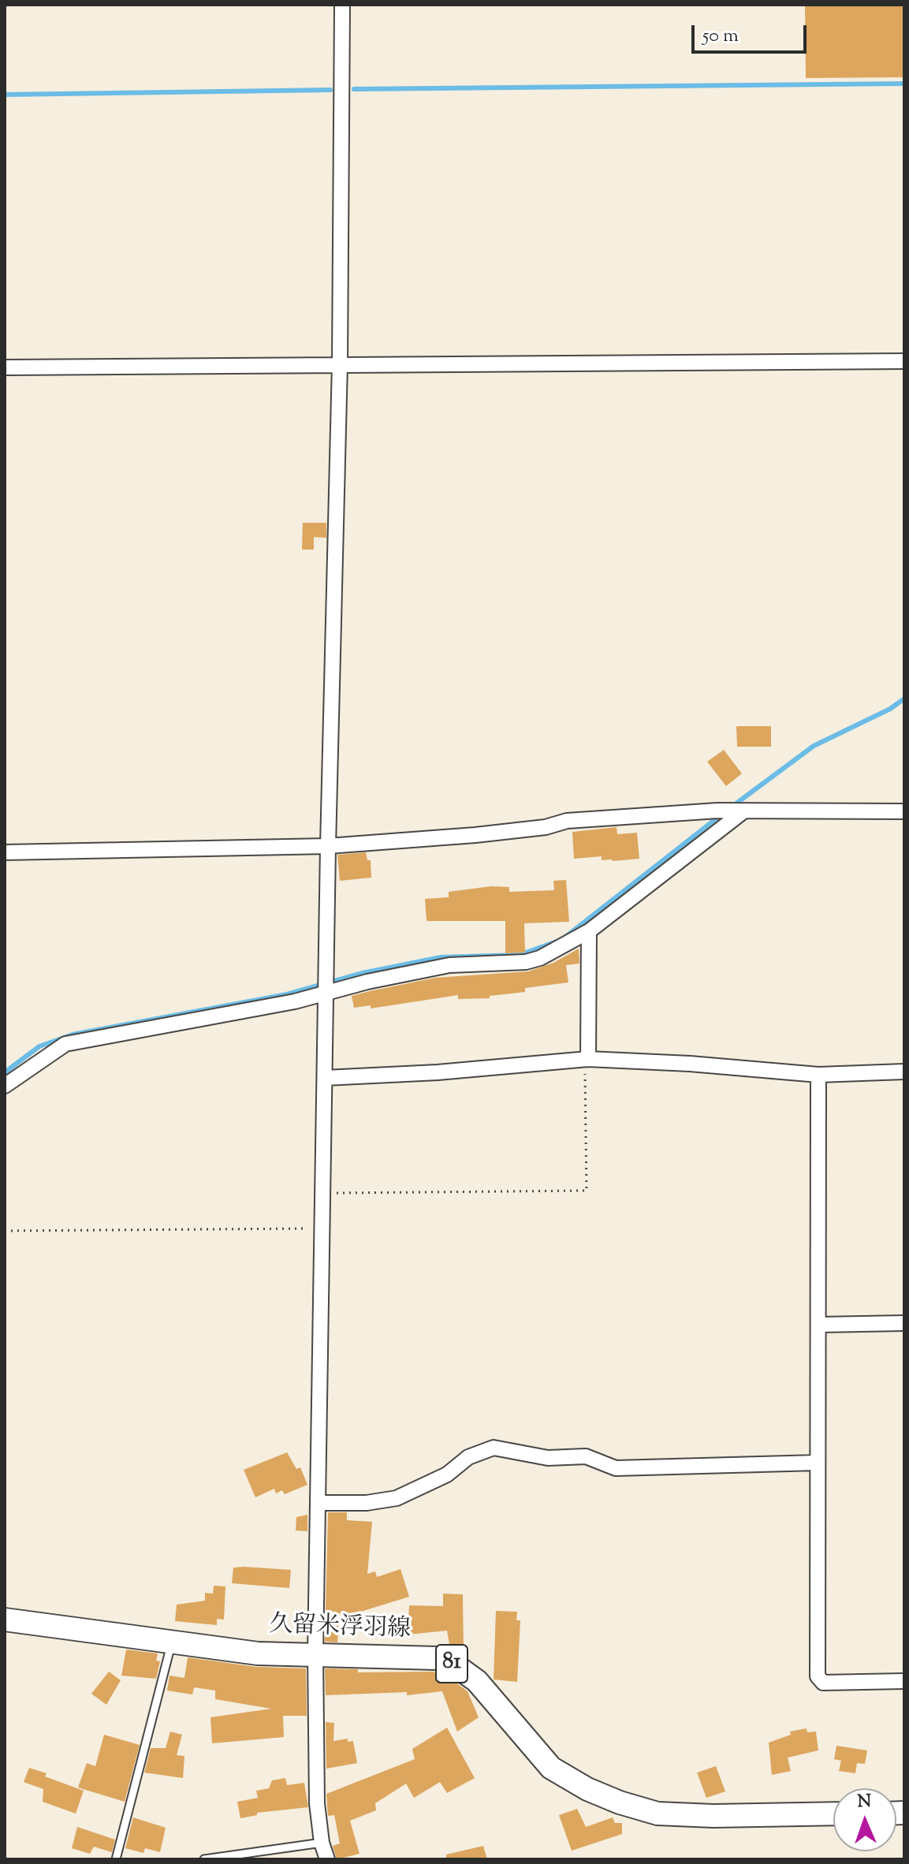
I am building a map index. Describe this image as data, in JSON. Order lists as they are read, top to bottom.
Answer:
{
  "streets": {
    "main road": ["久留米浮羽線", "81"]
  },
  "scale_bar": "50 m",
  "north": "top"
}
